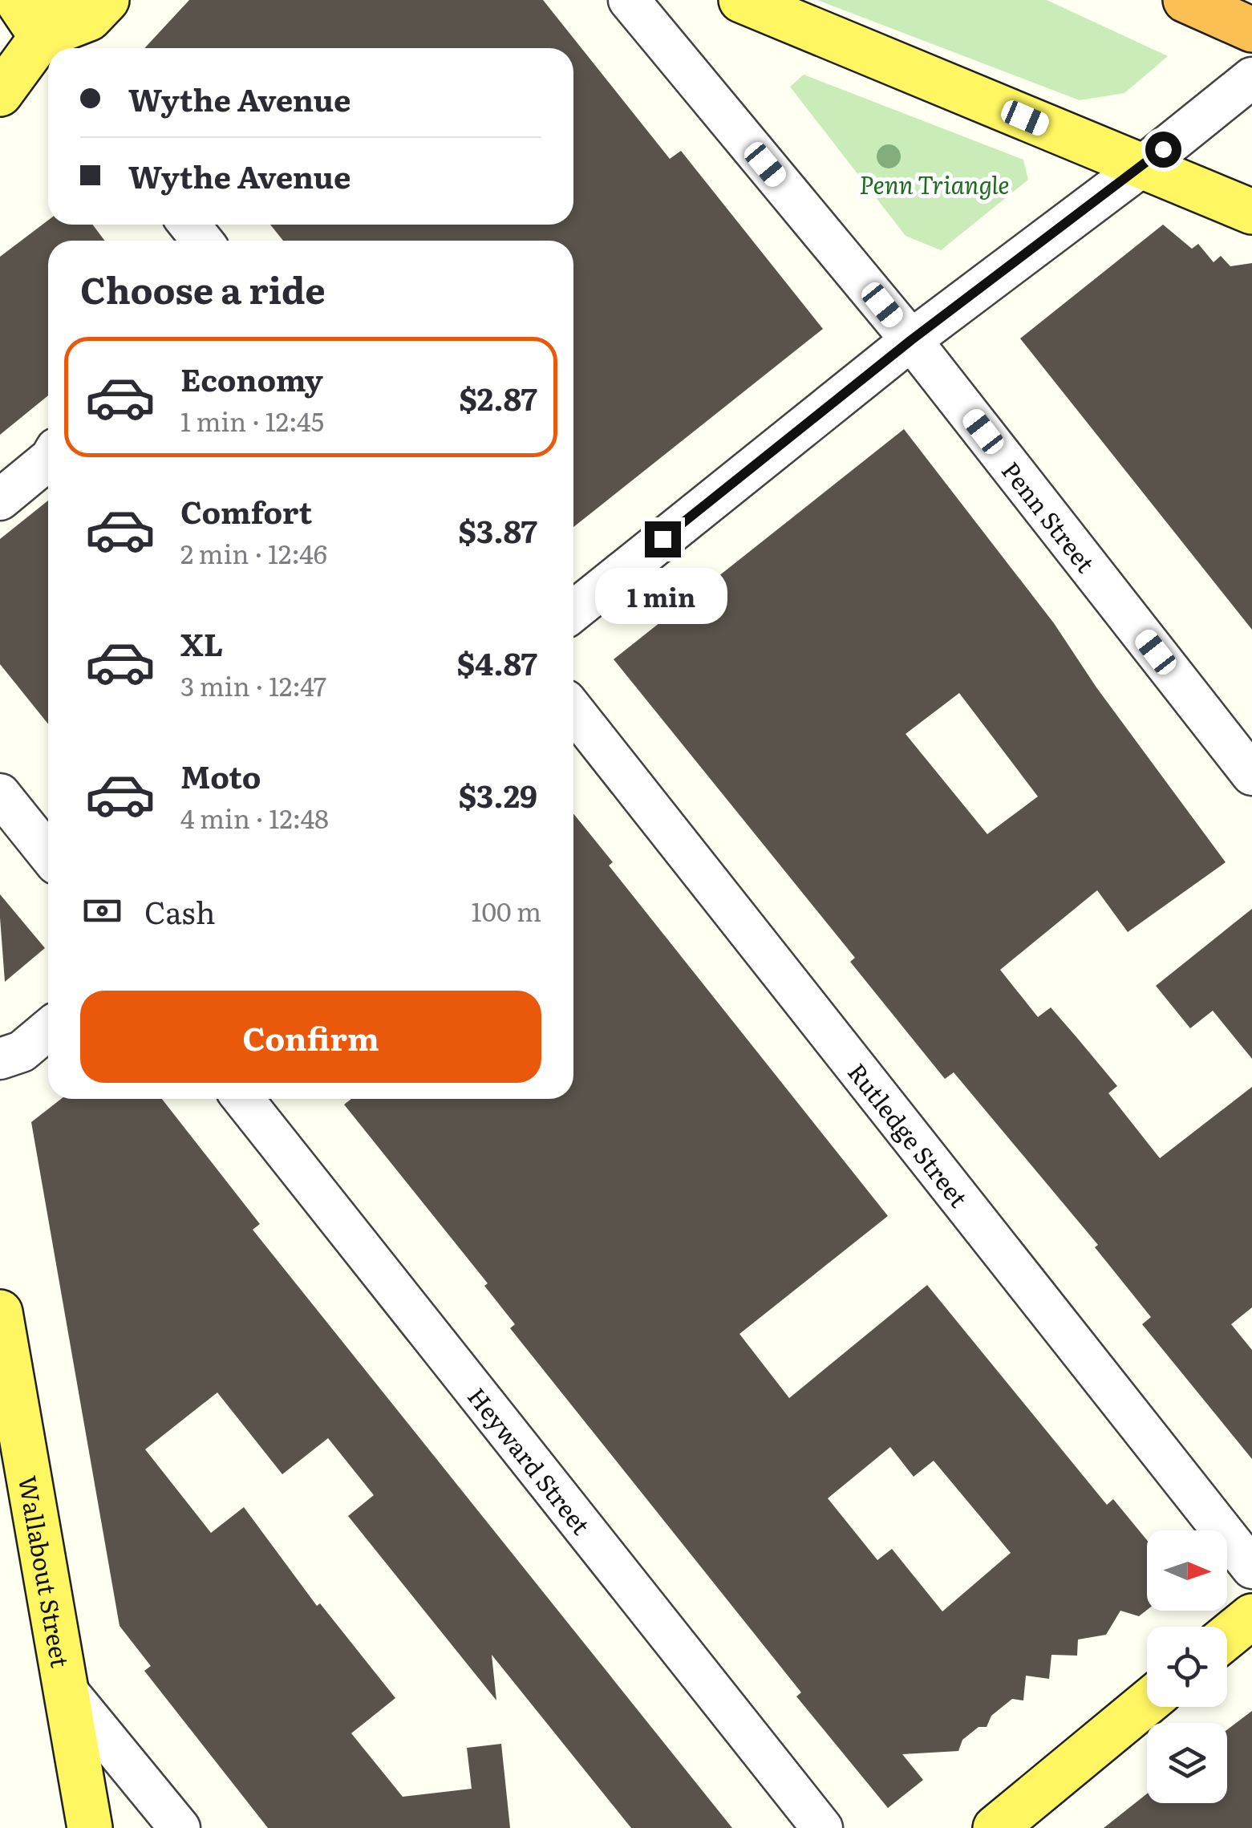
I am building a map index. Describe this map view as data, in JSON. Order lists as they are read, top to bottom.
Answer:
{
  "streets": {
    "main road": ["Wallabout Street"],
    "street": ["Penn Street", "Rutledge Street", "Heyward Street"]
  },
  "parks": ["Penn Triangle"],
  "north": "right",
  "page": {
    "banner": ["Wythe Avenue", "Wythe Avenue"],
    "heading": "Choose a ride",
    "list": [
      {
        "name": "Economy",
        "note": "1 min · 12:45",
        "value": "$2.87"
      },
      {
        "name": "Comfort",
        "note": "2 min · 12:46",
        "value": "$3.87"
      },
      {
        "name": "XL",
        "note": "3 min · 12:47",
        "value": "$4.87"
      },
      {
        "name": "Moto",
        "note": "4 min · 12:48",
        "value": "$3.29"
      }
    ],
    "bubble": "1 min",
    "pay": ["Cash", "100 m"],
    "buttons": "Confirm"
  }
}
